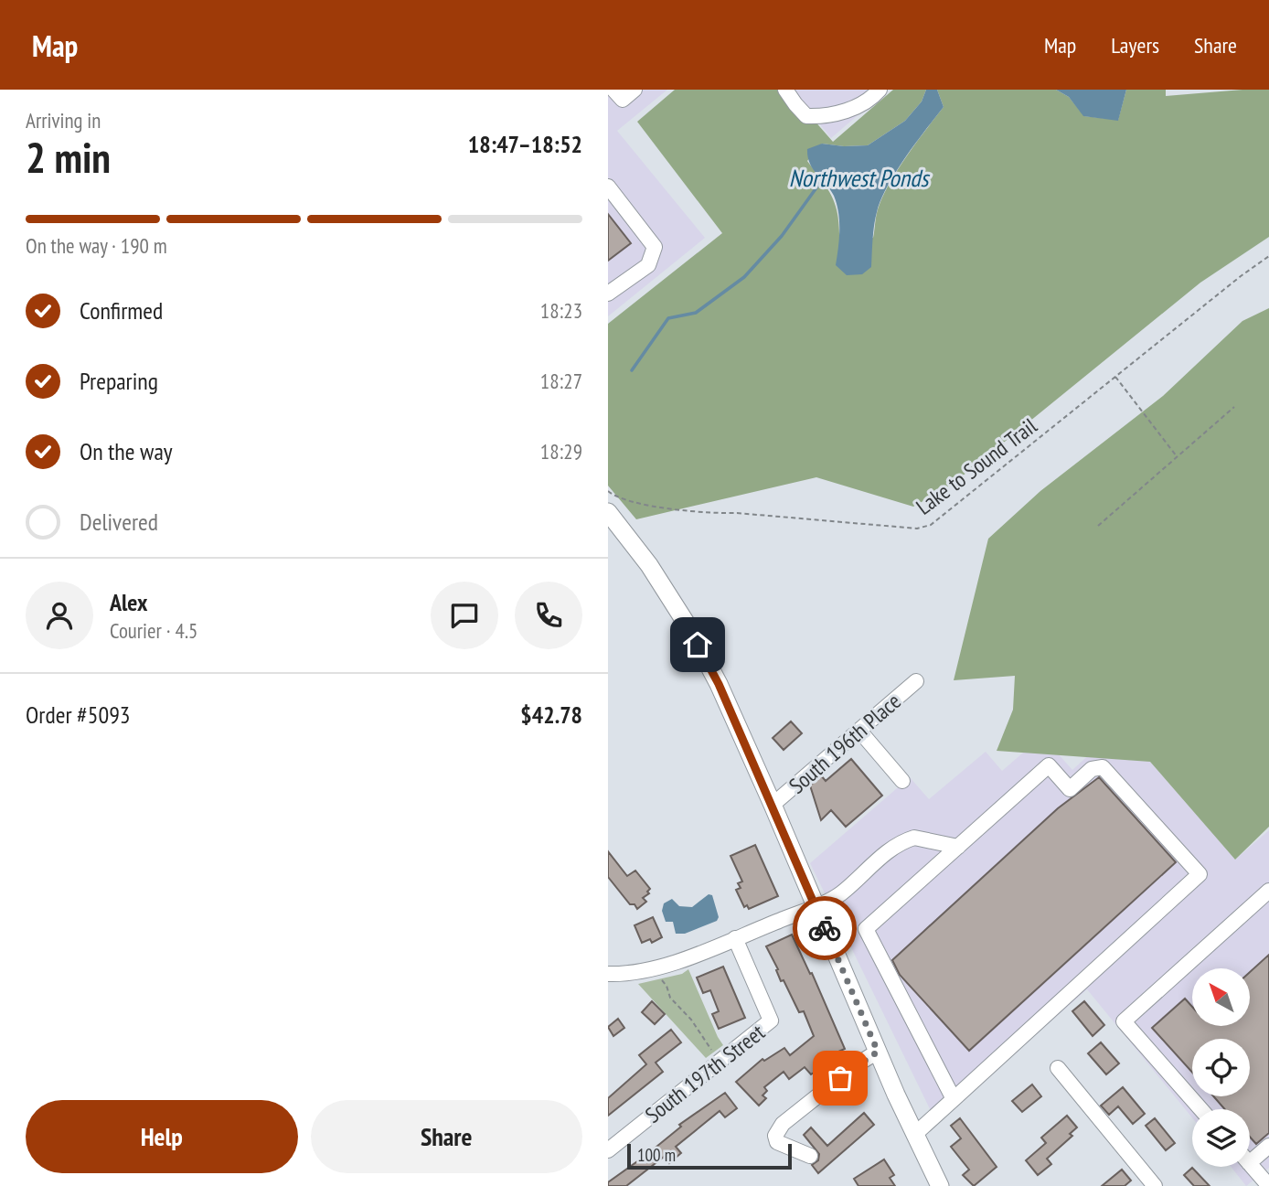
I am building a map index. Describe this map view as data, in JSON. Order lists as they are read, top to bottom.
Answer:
{
  "streets": {
    "street": ["South 196th Place", "South 197th Street"],
    "path": ["Lake to Sound Trail"]
  },
  "water": ["Northwest Ponds"],
  "scale_bar": "100 m",
  "north": "top left",
  "page": {
    "header": "Map",
    "nav": ["Map", "Layers", "Share"],
    "heading": ["2 min", "Arriving in", "18:47–18:52"],
    "panel": [
      "Alex",
      "Courier · 4.5",
      "Order #5093",
      "$42.78"
    ],
    "bar": "On the way · 190 m",
    "list": [
      ["Confirmed", "18:23"],
      ["Preparing", "18:27"],
      ["On the way", "18:29"],
      "Delivered"
    ],
    "buttons": ["Help", "Share"],
    "scale": "100 m"
  }
}
